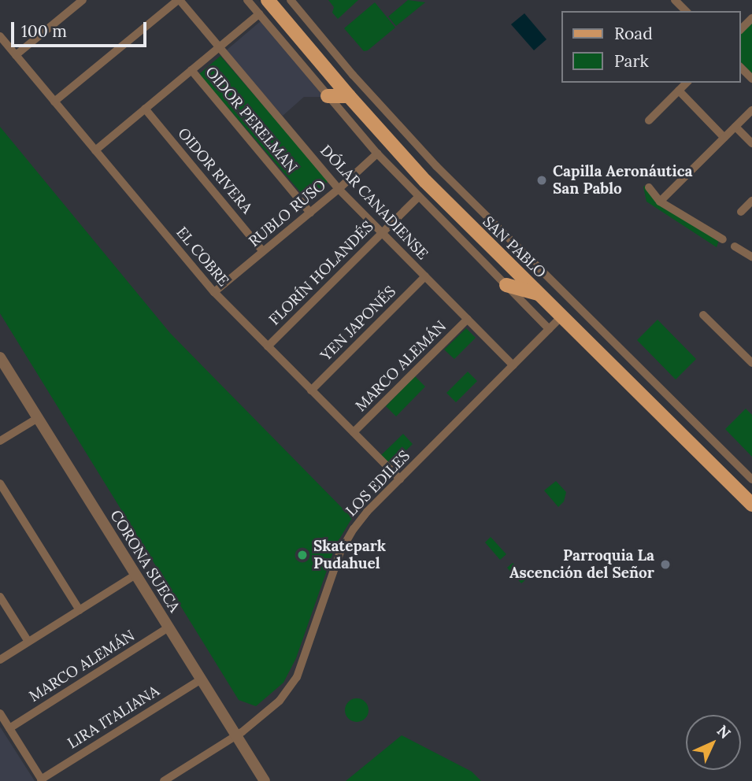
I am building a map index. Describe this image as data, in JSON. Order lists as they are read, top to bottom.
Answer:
{
  "streets": {
    "main road": ["SAN PABLO"],
    "street": [
      "OIDOR PERELMAN",
      "OIDOR RIVERA",
      "DÓLAR CANADIENSE",
      "RUBLO RUSO",
      "EL COBRE",
      "FLORÍN HOLANDÉS",
      "YEN JAPONÉS",
      "MARCO ALEMÁN",
      "LOS EDILES",
      "CORONA SUECA",
      "LIRA ITALIANA"
    ]
  },
  "crossings": [
    ["OIDOR PERELMAN", "RUBLO RUSO"],
    ["OIDOR RIVERA", "RUBLO RUSO"],
    ["DÓLAR CANADIENSE", "RUBLO RUSO"],
    ["DÓLAR CANADIENSE", "FLORÍN HOLANDÉS"],
    ["DÓLAR CANADIENSE", "YEN JAPONÉS"],
    ["DÓLAR CANADIENSE", "MARCO ALEMÁN"],
    ["DÓLAR CANADIENSE", "LOS EDILES"],
    ["RUBLO RUSO", "EL COBRE"],
    ["SAN PABLO", "LOS EDILES"],
    ["EL COBRE", "FLORÍN HOLANDÉS"],
    ["EL COBRE", "YEN JAPONÉS"],
    ["EL COBRE", "MARCO ALEMÁN"],
    ["EL COBRE", "LOS EDILES"],
    ["MARCO ALEMÁN", "CORONA SUECA"],
    ["LOS EDILES", "CORONA SUECA"],
    ["CORONA SUECA", "LIRA ITALIANA"]
  ],
  "places": ["Capilla Aeronáutica San Pablo", "Skatepark Pudahuel", "Parroquia La Ascención del Señor"],
  "legend": ["Road", "Park"],
  "scale_bar": "100 m",
  "north": "top right"
}
